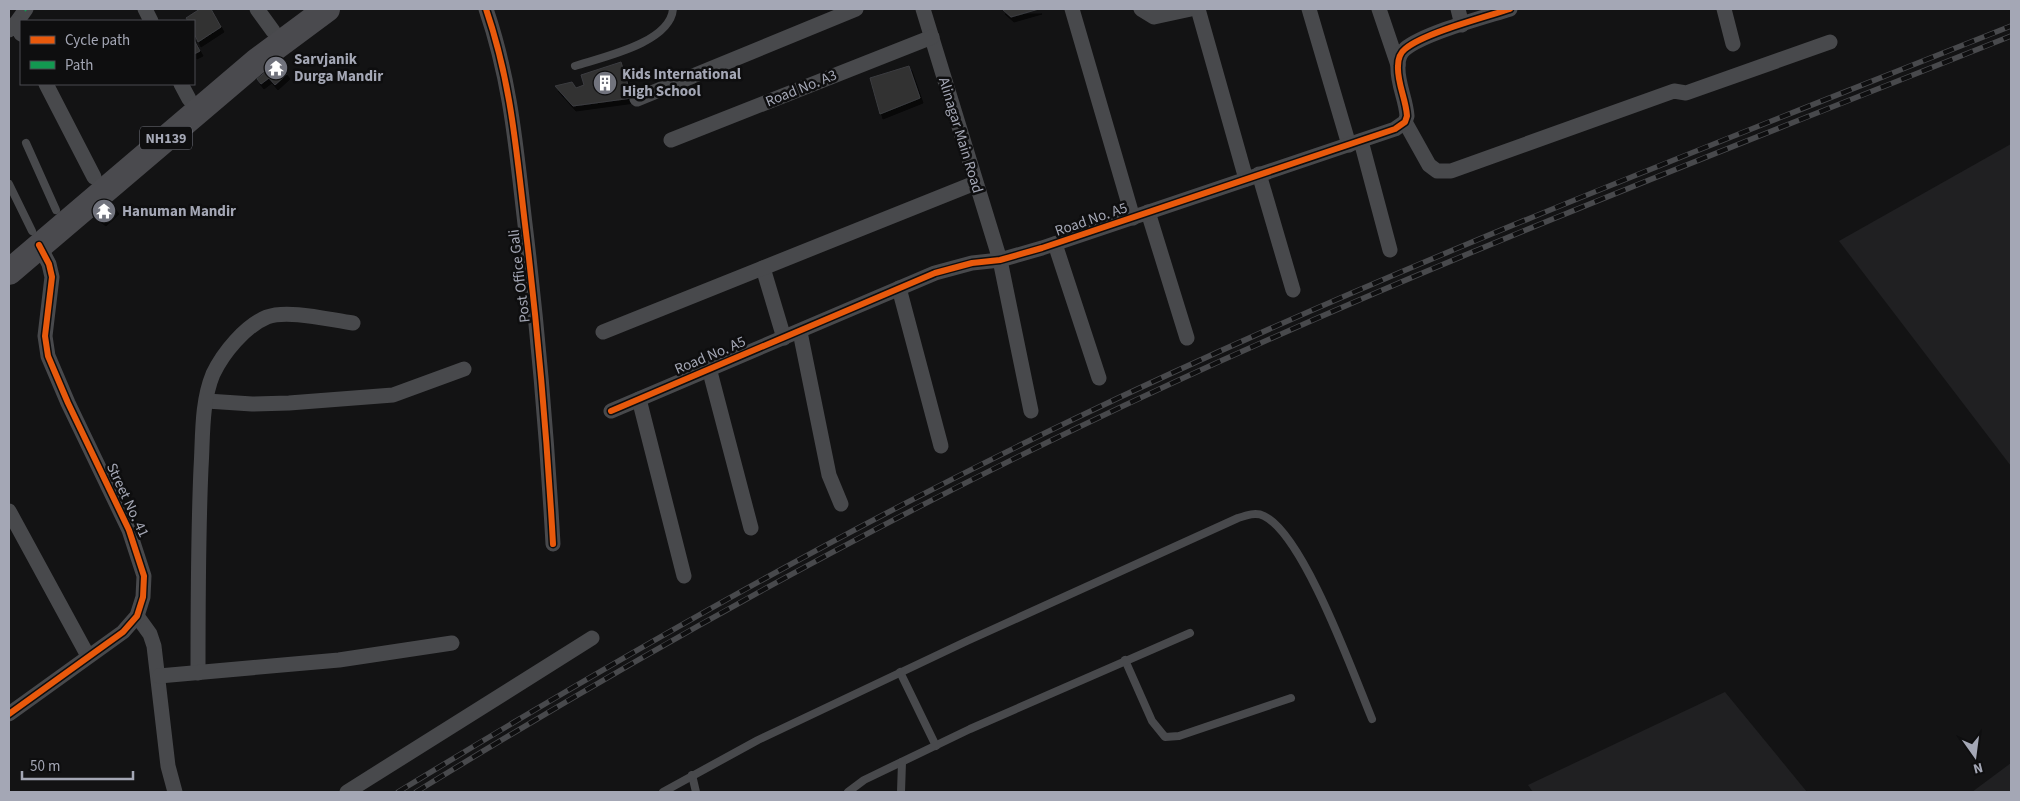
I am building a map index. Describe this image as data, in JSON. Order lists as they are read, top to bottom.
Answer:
{
  "streets": {
    "highway": ["NH139"],
    "street": [
      "Road No. A3",
      "Alinagar Main Road",
      "Road No. A5",
      "Post Office Gali",
      "Street No. 41"
    ]
  },
  "crossings": [
    ["Road No. A3", "Alinagar Main Road"],
    ["Alinagar Main Road", "Road No. A5"],
    ["NH139", "Street No. 41"]
  ],
  "places": {
    "temple": ["Sarvjanik Durga Mandir", "Hanuman Mandir"],
    "building": ["Kids International High School"]
  },
  "legend": ["Cycle path", "Path"],
  "scale_bar": "50 m",
  "north": "bottom"
}
